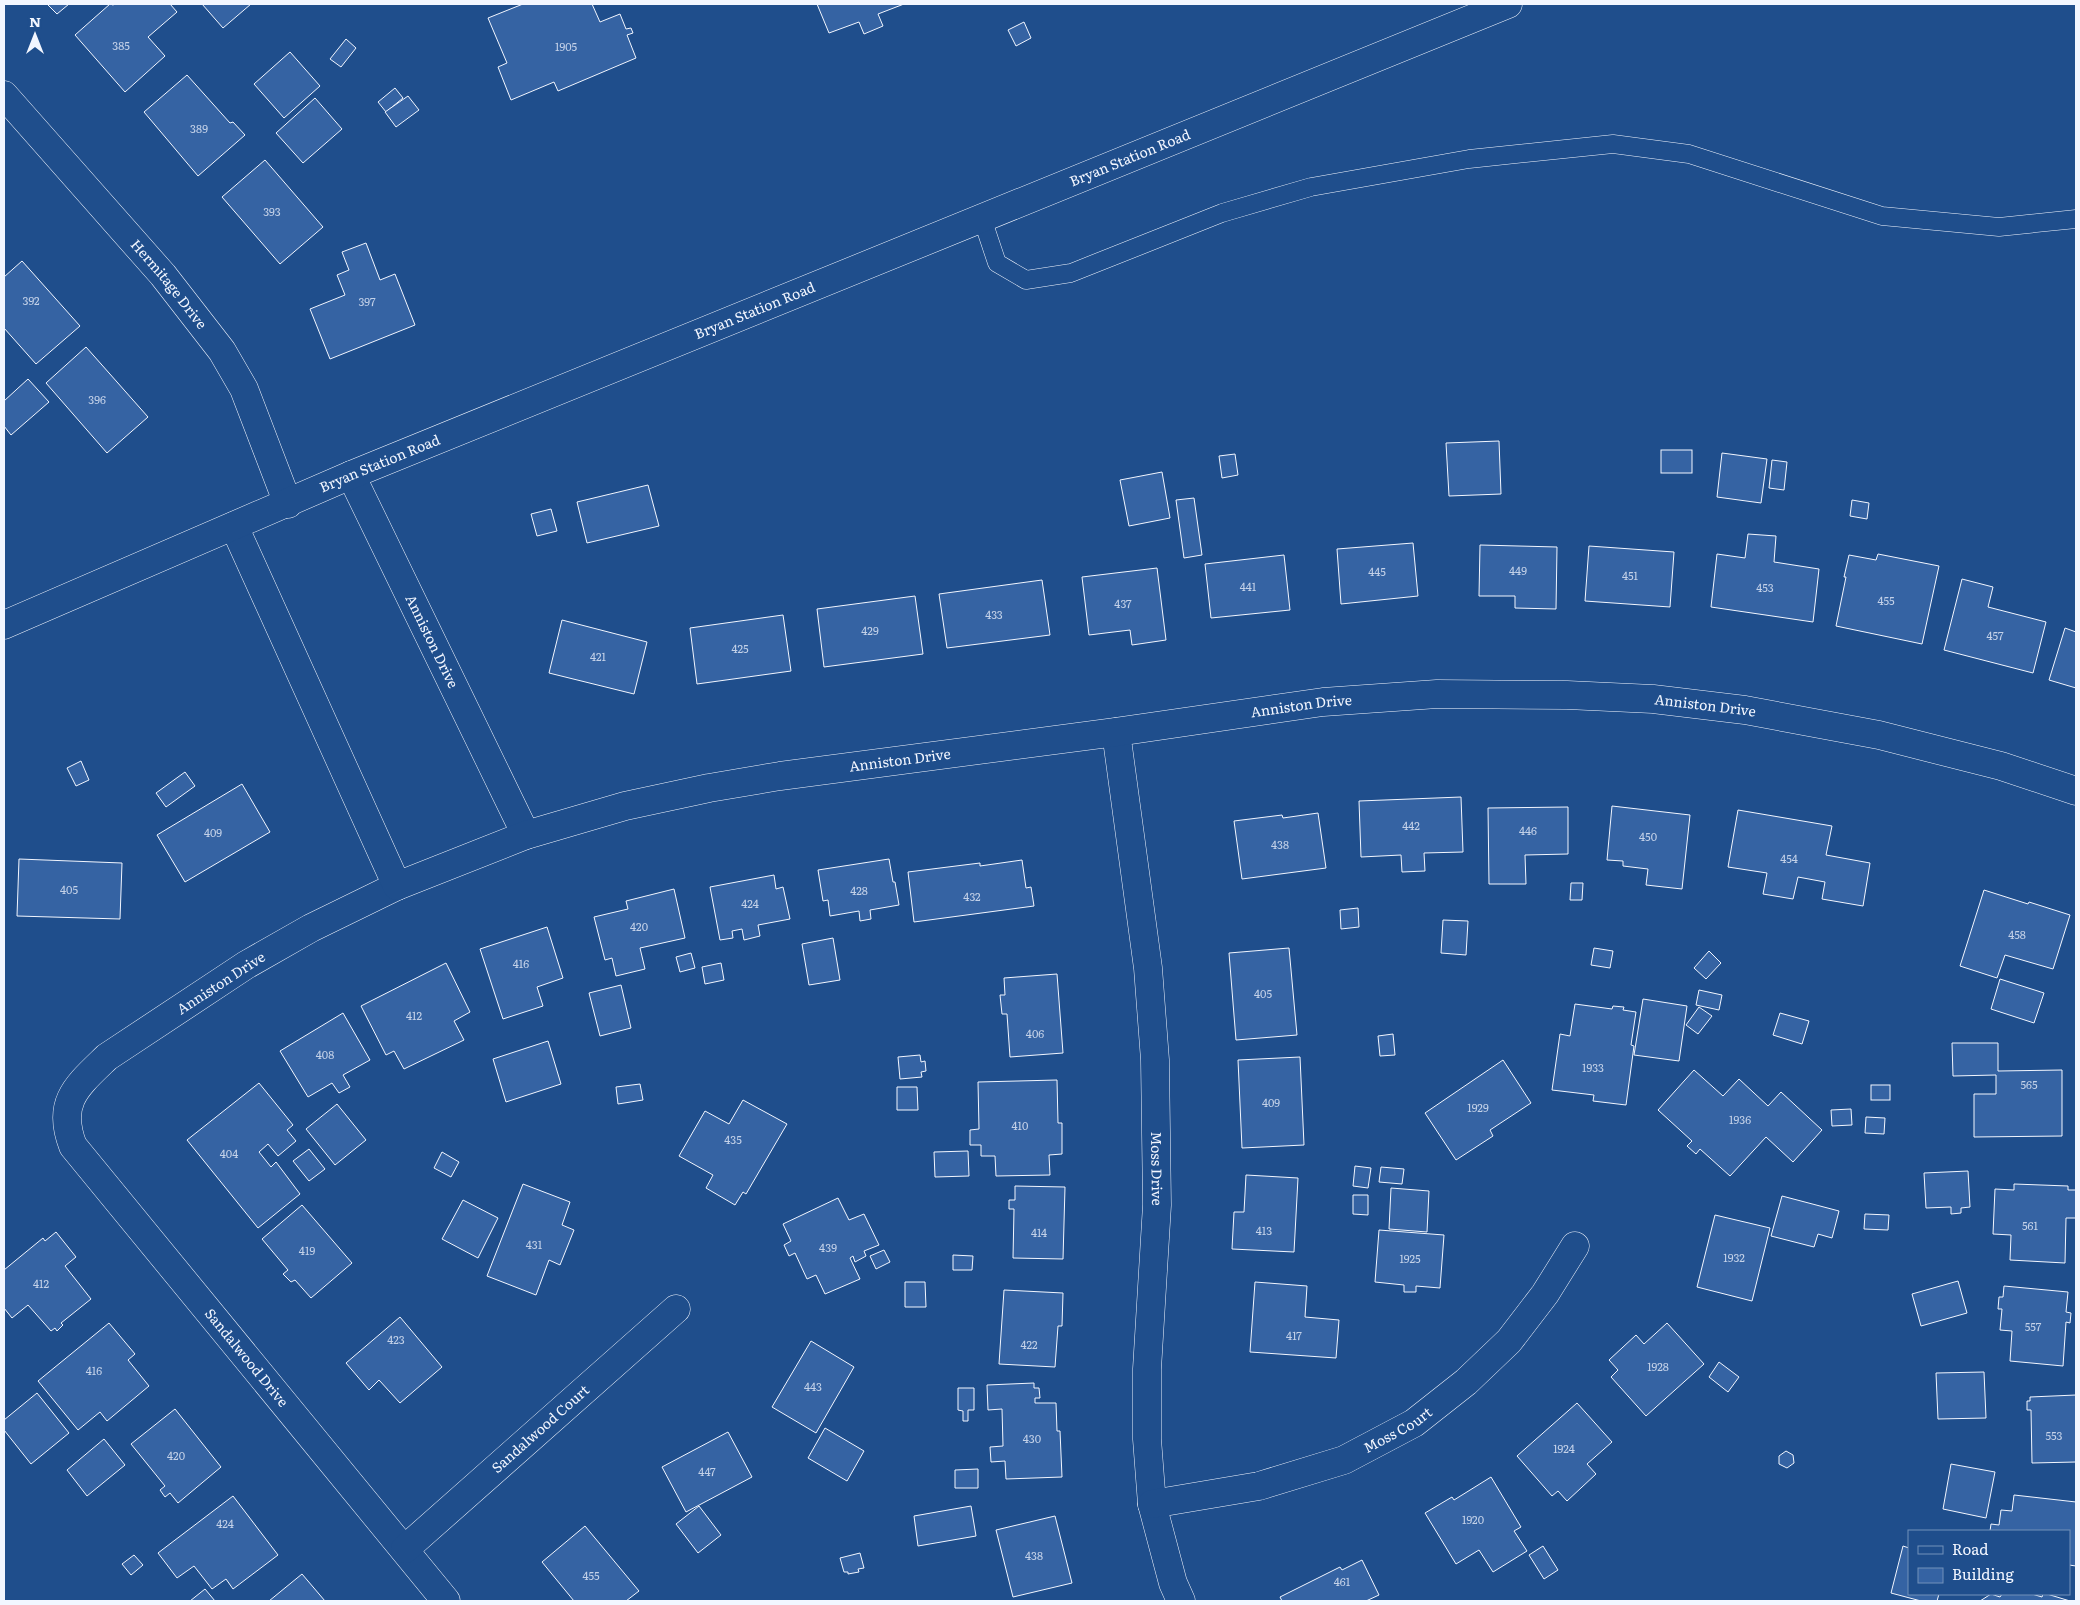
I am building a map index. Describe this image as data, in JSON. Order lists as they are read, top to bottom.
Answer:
{
  "streets": {
    "street": [
      "Bryan Station Road",
      "Hermitage Drive",
      "Anniston Drive",
      "Moss Drive",
      "Sandalwood Drive",
      "Sandalwood Court",
      "Moss Court"
    ]
  },
  "crossings": [
    ["Bryan Station Road", "Hermitage Drive"],
    ["Bryan Station Road", "Anniston Drive"],
    ["Anniston Drive", "Moss Drive"],
    ["Anniston Drive", "Sandalwood Drive"],
    ["Moss Drive", "Moss Court"],
    ["Sandalwood Drive", "Sandalwood Court"]
  ],
  "house_numbers": [
    "385",
    "1905",
    "389",
    "393",
    "392",
    "397",
    "396",
    "449",
    "445",
    "451",
    "441",
    "453",
    "455",
    "437",
    "433",
    "429",
    "457",
    "425",
    "421",
    "442",
    "446",
    "409",
    "450",
    "438",
    "454",
    "405",
    "428",
    "432",
    "424",
    "420",
    "458",
    "416",
    "405",
    "412",
    "406",
    "408",
    "1933",
    "565",
    "409",
    "1929",
    "1936",
    "410",
    "435",
    "404",
    "561",
    "413",
    "414",
    "431",
    "439",
    "419",
    "1932",
    "1925",
    "412",
    "557",
    "417",
    "423",
    "422",
    "1928",
    "416",
    "443",
    "553",
    "430",
    "1924",
    "420",
    "447",
    "1920",
    "424",
    "438",
    "455",
    "461"
  ],
  "legend": ["Road", "Building"],
  "north": "top"
}
